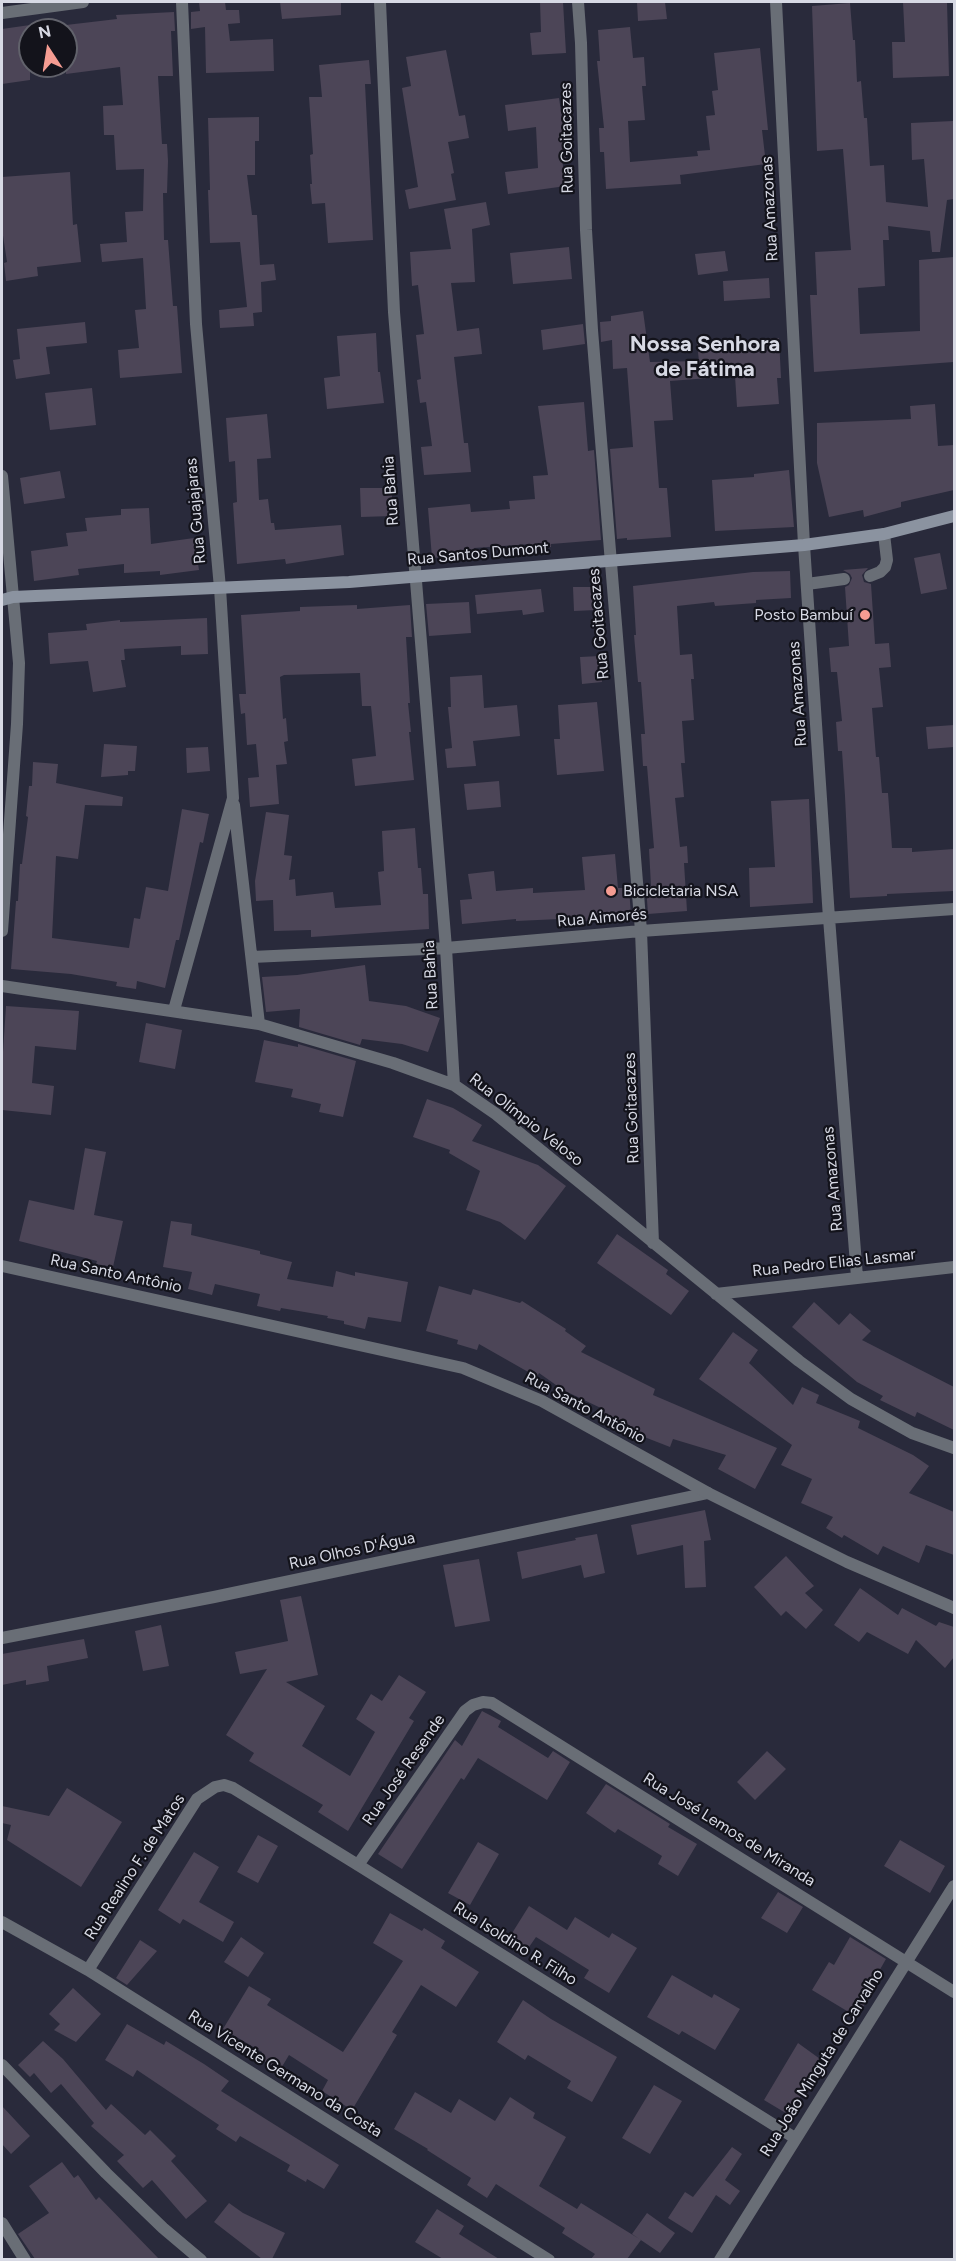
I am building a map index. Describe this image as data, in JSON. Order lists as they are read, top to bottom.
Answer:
{
  "streets": {
    "main road": ["Rua Santos Dumont"],
    "street": [
      "Rua Goitacazes",
      "Rua Amazonas",
      "Rua Bahia",
      "Rua Guajajaras",
      "Rua Aimorés",
      "Rua Olímpio Veloso",
      "Rua Pedro Elias Lasmar",
      "Rua Santo Antônio",
      "Rua Olhos D'Água",
      "Rua José Resende",
      "Rua José Lemos de Miranda",
      "Rua Realino F. de Matos",
      "Rua Isoldino R. Filho",
      "Rua João Minguta de Carvalho",
      "Rua Vicente Germano da Costa"
    ]
  },
  "crossings": [
    ["Rua Goitacazes", "Rua Santos Dumont"],
    ["Rua Goitacazes", "Rua Aimorés"],
    ["Rua Goitacazes", "Rua Olímpio Veloso"],
    ["Rua Amazonas", "Rua Santos Dumont"],
    ["Rua Amazonas", "Rua Aimorés"],
    ["Rua Amazonas", "Rua Pedro Elias Lasmar"],
    ["Rua Bahia", "Rua Santos Dumont"],
    ["Rua Bahia", "Rua Aimorés"],
    ["Rua Bahia", "Rua Olímpio Veloso"],
    ["Rua Guajajaras", "Rua Santos Dumont"],
    ["Rua Guajajaras", "Rua Olímpio Veloso"],
    ["Rua Olímpio Veloso", "Rua Pedro Elias Lasmar"],
    ["Rua Santo Antônio", "Rua Olhos D'Água"],
    ["Rua José Resende", "Rua José Lemos de Miranda"],
    ["Rua José Resende", "Rua Isoldino R. Filho"],
    ["Rua José Lemos de Miranda", "Rua João Minguta de Carvalho"],
    ["Rua Realino F. de Matos", "Rua Isoldino R. Filho"],
    ["Rua Realino F. de Matos", "Rua Vicente Germano da Costa"],
    ["Rua Isoldino R. Filho", "Rua João Minguta de Carvalho"]
  ],
  "districts": ["Nossa Senhora de Fátima"],
  "places": ["Posto Bambuí", "Bicicletaria NSA"],
  "north": "top"
}
